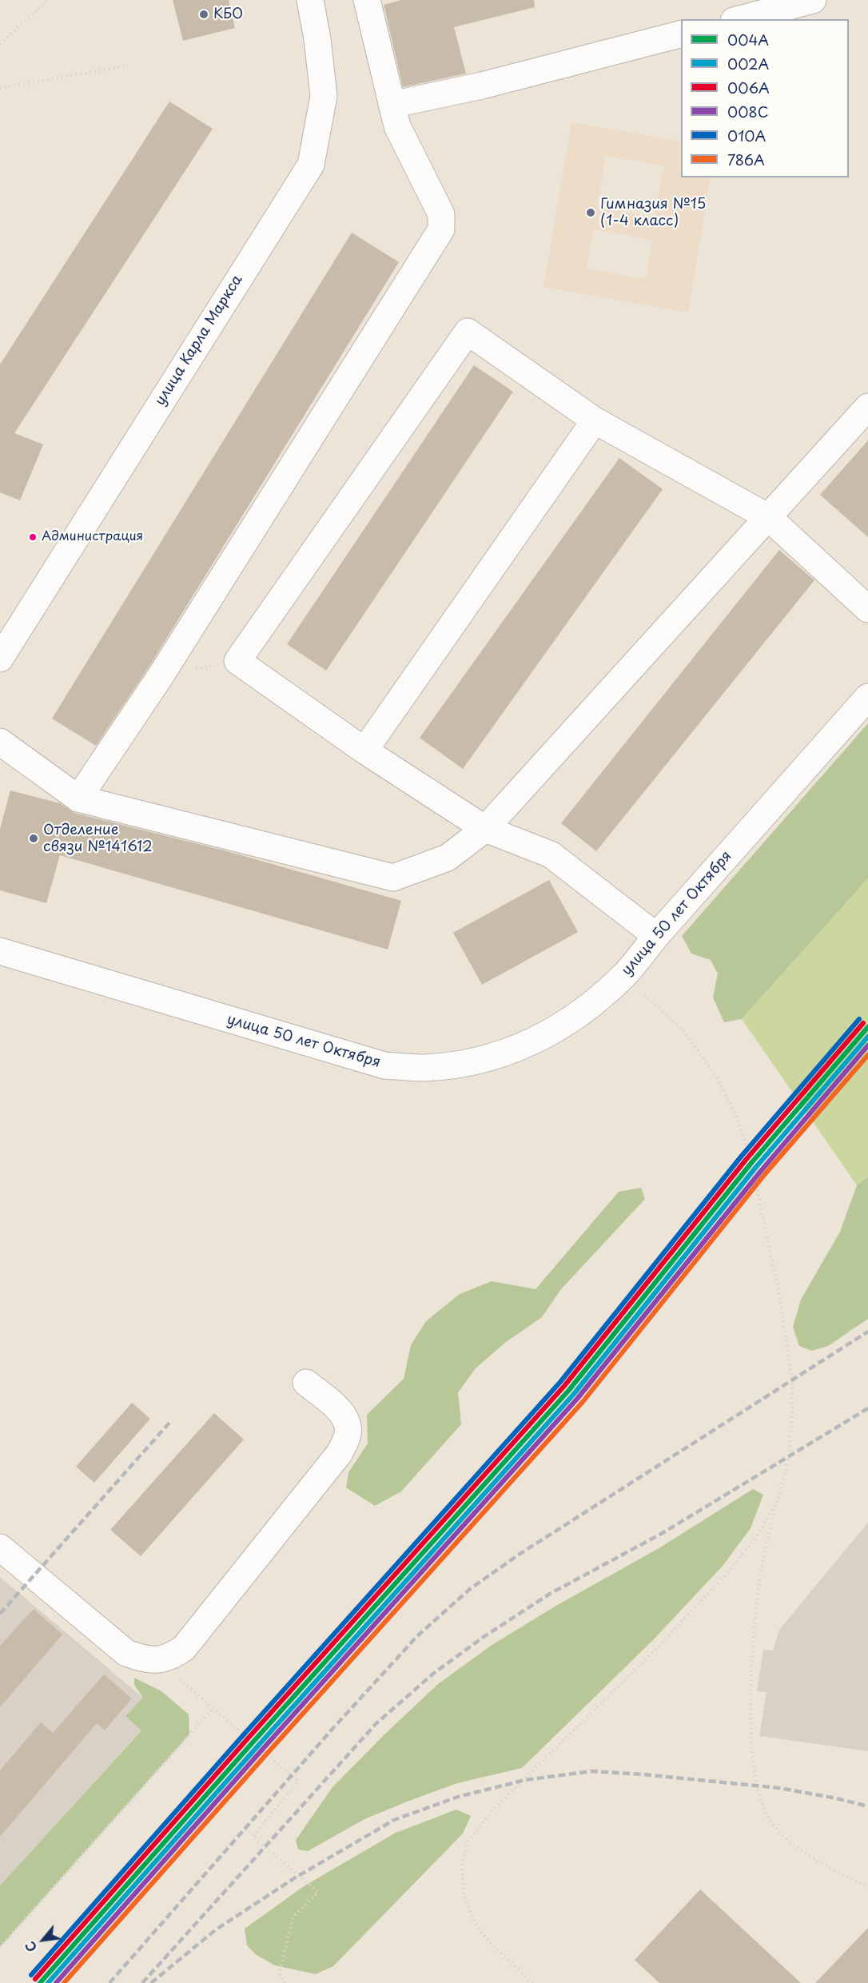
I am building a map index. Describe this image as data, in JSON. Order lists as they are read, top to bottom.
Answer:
{
  "streets": {
    "street": ["улица Карла Маркса", "улица 50 лет Октября"]
  },
  "places": [
    "КБО",
    "Гимназия №15 (1-4 класс)",
    "Администрация",
    "Отделение связи №141612"
  ],
  "lines": [
    "transit line 010А",
    "transit line 006А",
    "transit line 004А",
    "transit line 002А",
    "transit line 008С",
    "transit line 786А"
  ],
  "legend": [
    "004А",
    "002А",
    "006А",
    "008С",
    "010А",
    "786А"
  ],
  "north": "bottom left"
}
